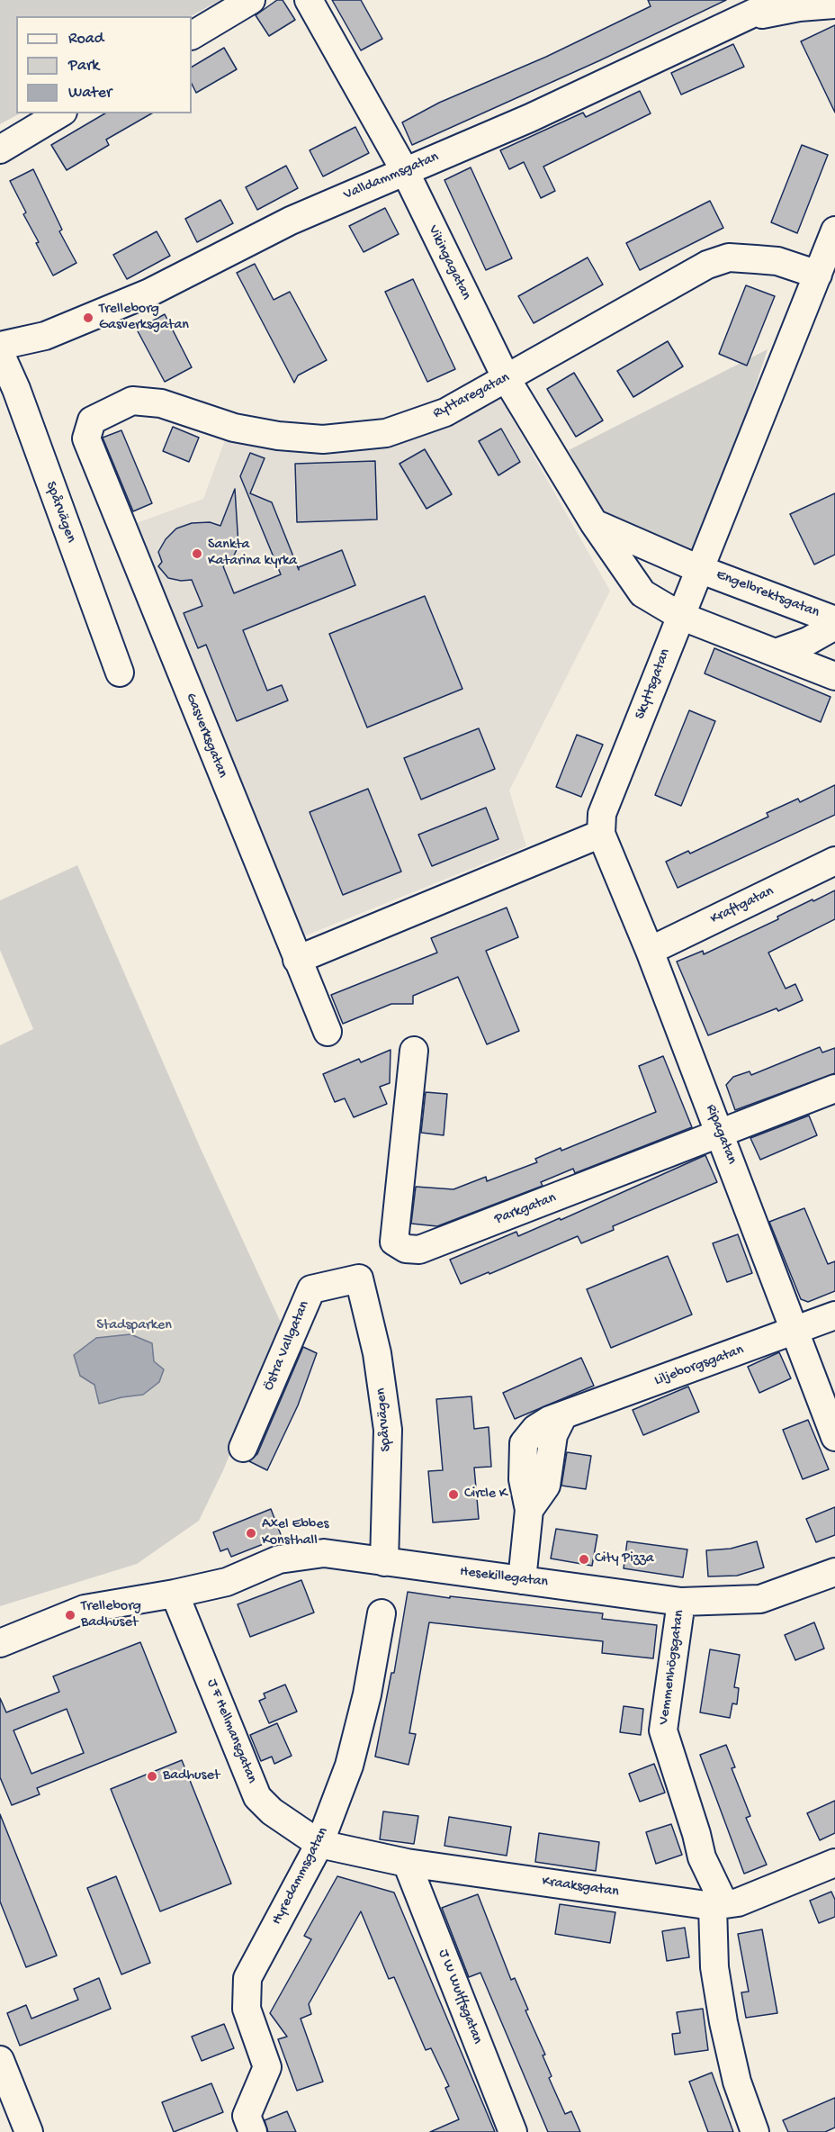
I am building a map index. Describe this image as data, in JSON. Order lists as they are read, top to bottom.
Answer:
{
  "streets": {
    "street": [
      "Valldammsgatan",
      "Vikingagatan",
      "Ryttaregatan",
      "Spårvägen",
      "Engelbrektsgatan",
      "Skyttsgatan",
      "Gasverksgatan",
      "Kraftgatan",
      "Ripagatan",
      "Parkgatan",
      "Östra Vallgatan",
      "Liljeborgsgatan",
      "Hesekillegatan",
      "Vemmenhögsgatan",
      "J F Hellmansgatan",
      "Hyredammsgatan",
      "Kraaksgatan",
      "J W Wulffsgatan"
    ]
  },
  "crossings": [
    ["Valldammsgatan", "Vikingagatan"],
    ["Vikingagatan", "Ryttaregatan"],
    ["Vikingagatan", "Skyttsgatan"],
    ["Ryttaregatan", "Skyttsgatan"],
    ["Ryttaregatan", "Gasverksgatan"],
    ["Spårvägen", "Östra Vallgatan"],
    ["Spårvägen", "Hesekillegatan"],
    ["Engelbrektsgatan", "Skyttsgatan"],
    ["Skyttsgatan", "Ripagatan"],
    ["Kraftgatan", "Ripagatan"],
    ["Ripagatan", "Parkgatan"],
    ["Ripagatan", "Liljeborgsgatan"],
    ["Liljeborgsgatan", "Hesekillegatan"],
    ["Hesekillegatan", "Vemmenhögsgatan"],
    ["Hesekillegatan", "J F Hellmansgatan"],
    ["Vemmenhögsgatan", "Kraaksgatan"],
    ["J F Hellmansgatan", "Hyredammsgatan"],
    ["J F Hellmansgatan", "Kraaksgatan"],
    ["Hyredammsgatan", "Kraaksgatan"],
    ["Kraaksgatan", "J W Wulffsgatan"]
  ],
  "parks": ["Stadsparken"],
  "places": [
    "Trelleborg Gasverksgatan",
    "Sankta Katarina kyrka",
    "Circle K",
    "Axel Ebbes Konsthall",
    "City Pizza",
    "Trelleborg Badhuset",
    "Badhuset"
  ],
  "legend": ["Road", "Park", "Water"]
}
